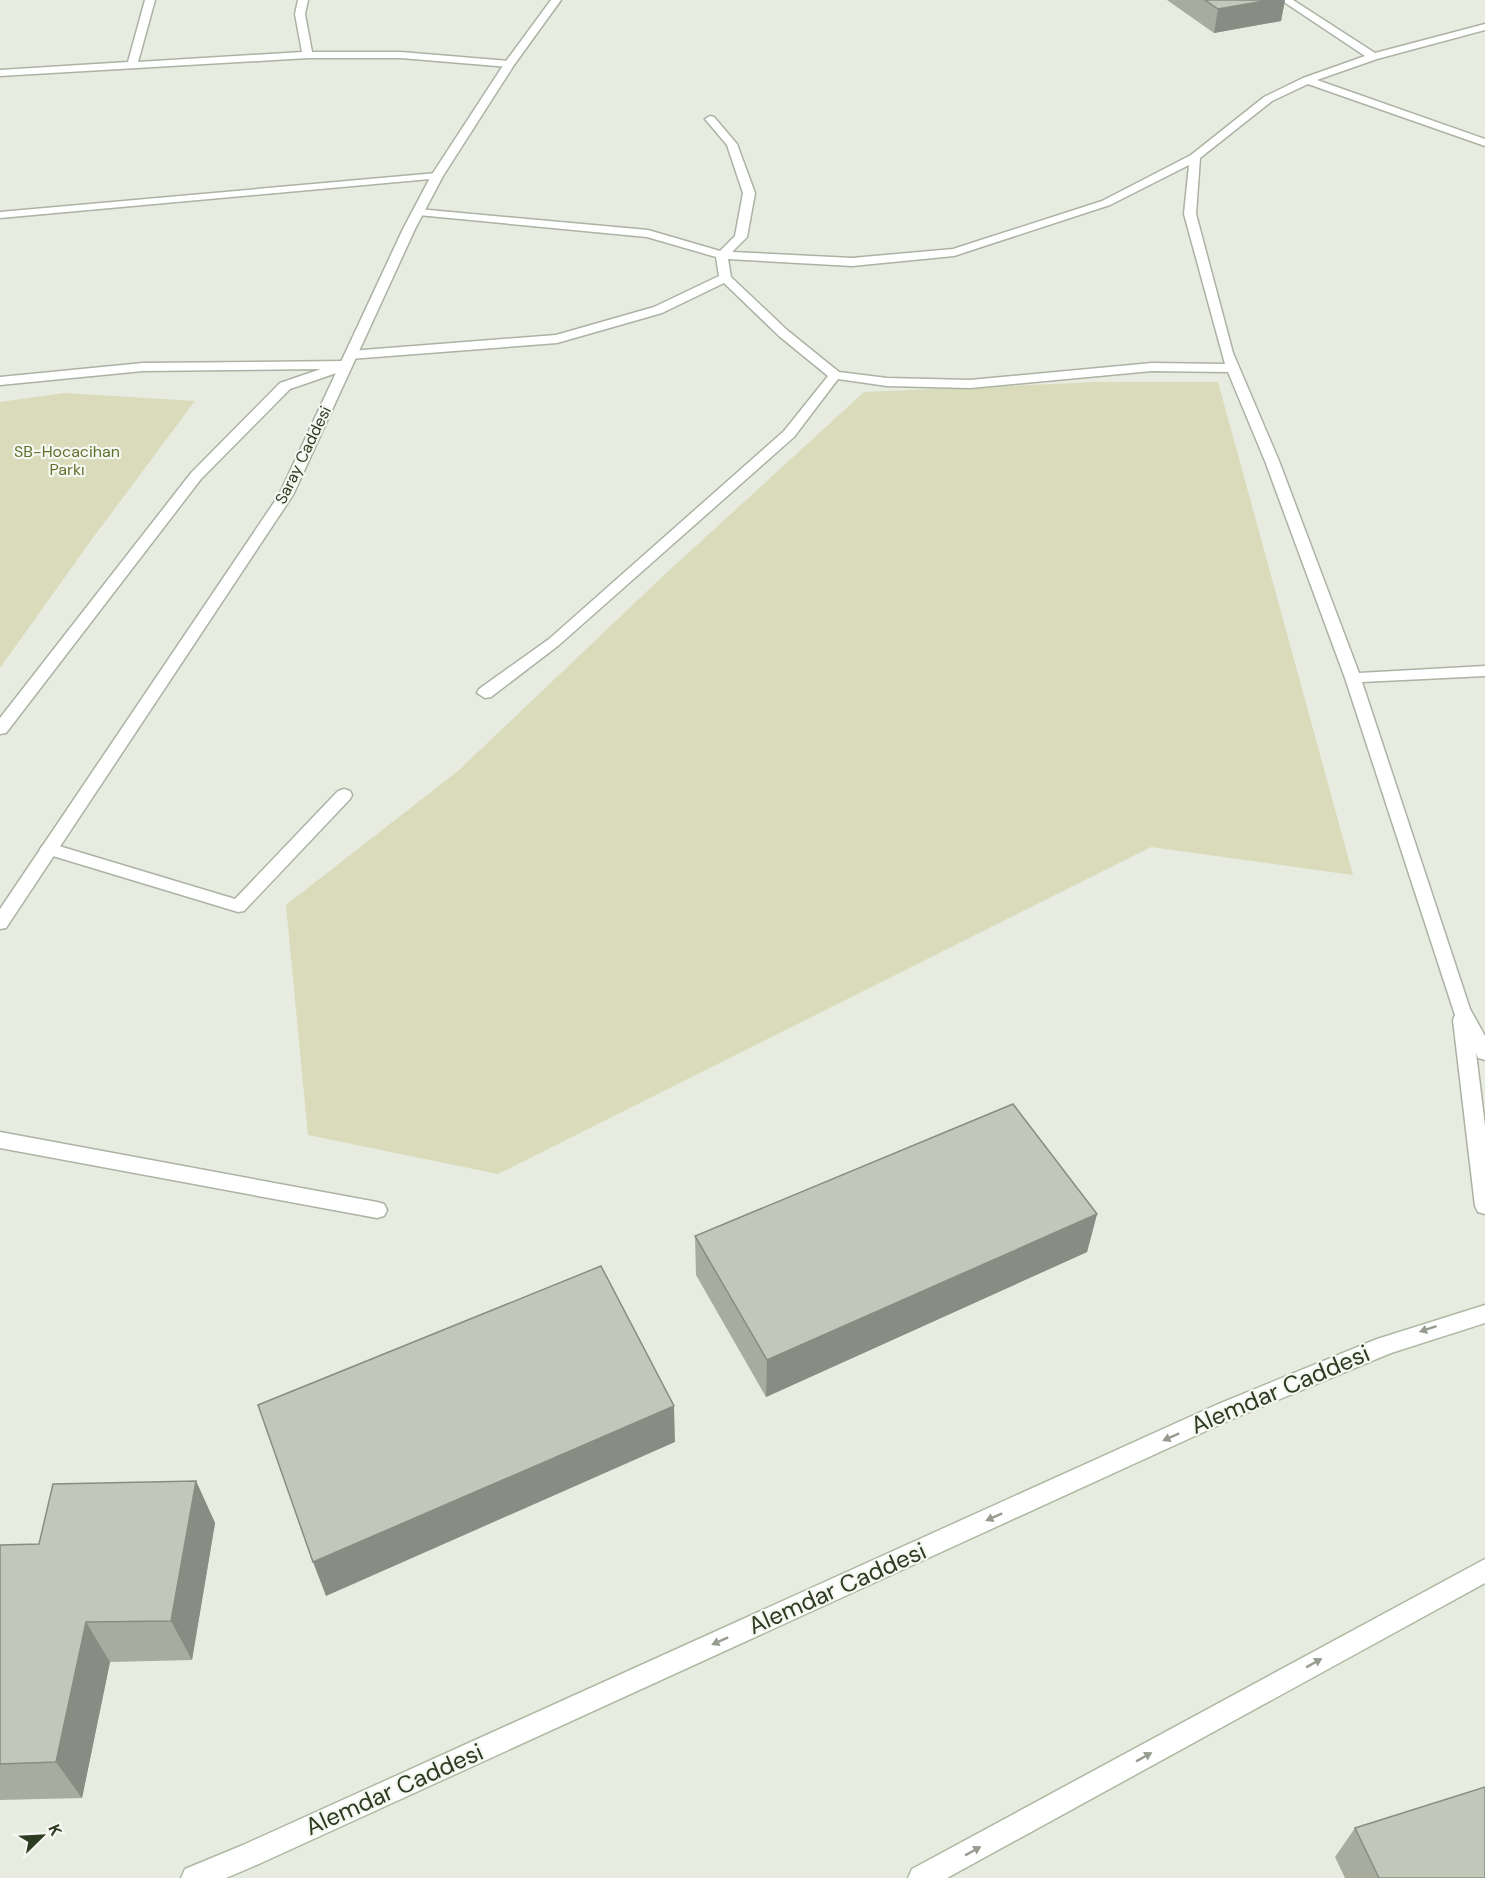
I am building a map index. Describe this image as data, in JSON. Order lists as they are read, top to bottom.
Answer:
{
  "streets": {
    "street": ["Saray Caddesi", "Alemdar Caddesi"]
  },
  "one_way": ["Alemdar Caddesi"],
  "parks": ["SB-Hocacihan Parkı"],
  "north": "top right"
}
